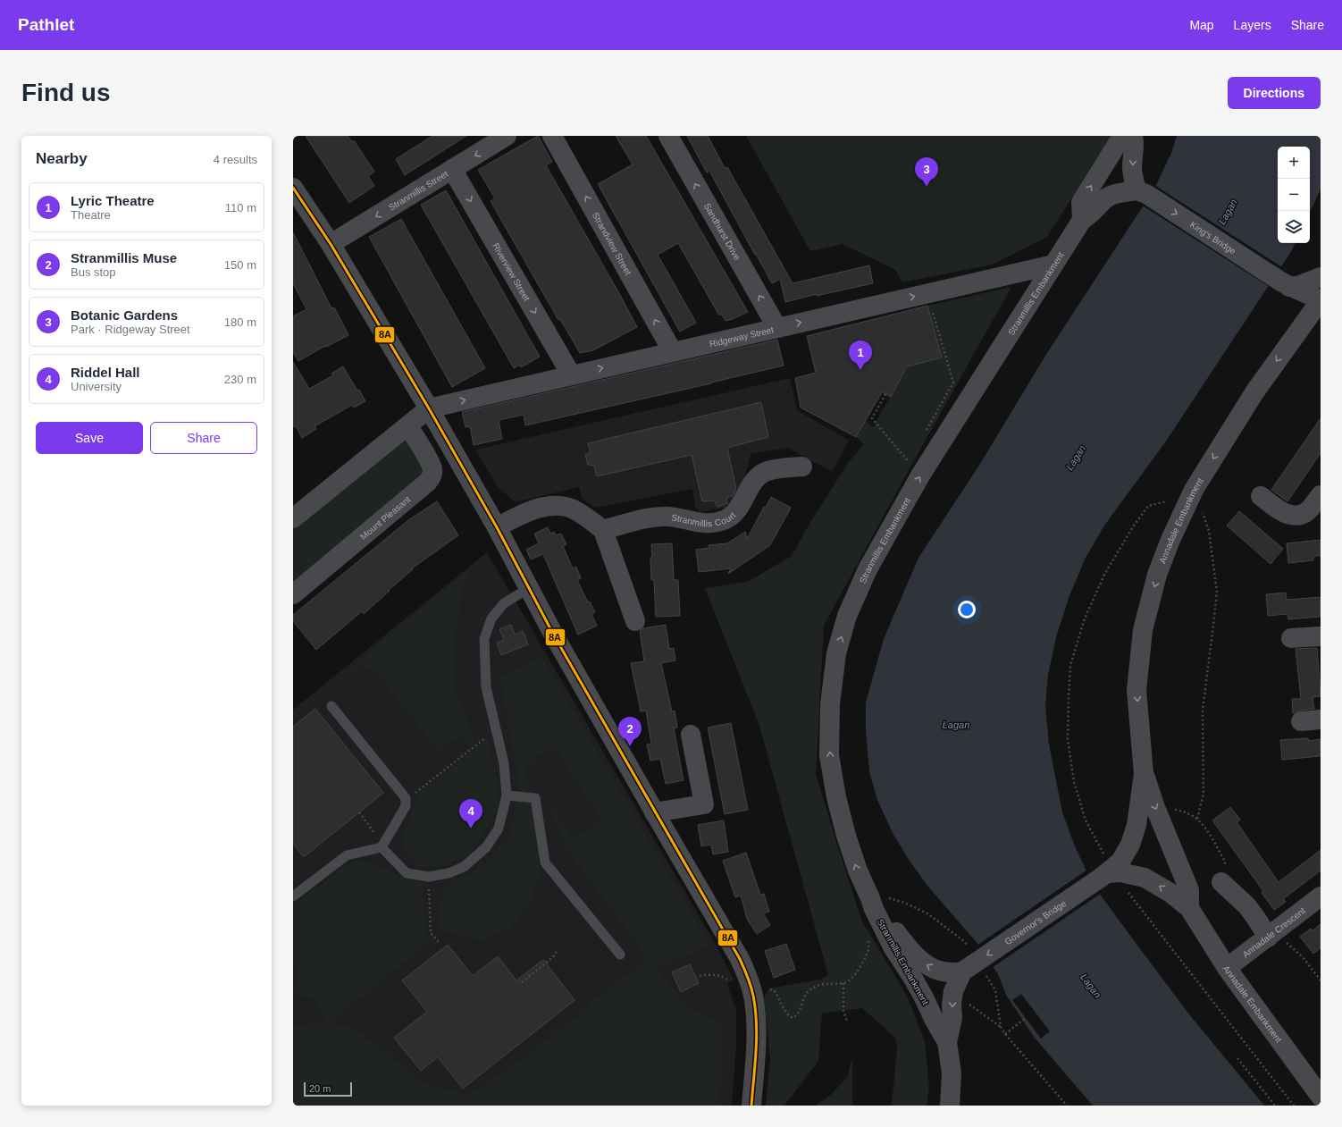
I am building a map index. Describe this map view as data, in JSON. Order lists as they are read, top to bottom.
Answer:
{
  "streets": {
    "street": [
      "Stranmillis Street",
      "Sandhurst Drive",
      "King's Bridge",
      "Strandview Street",
      "Riverview Street",
      "Stranmillis Embankment",
      "Ridgeway Street",
      "Stranmillis Court",
      "Mount Pleasant",
      "Annadale Embankment",
      "Governor's Bridge",
      "Annadale Crescent"
    ]
  },
  "crossings": [
    ["Stranmillis Street", "Riverview Street"],
    ["Sandhurst Drive", "Ridgeway Street"],
    ["King's Bridge", "Stranmillis Embankment"],
    ["King's Bridge", "Annadale Embankment"],
    ["Strandview Street", "Ridgeway Street"],
    ["Riverview Street", "Ridgeway Street"],
    ["Stranmillis Embankment", "Ridgeway Street"],
    ["Stranmillis Embankment", "Governor's Bridge"],
    ["Annadale Embankment", "Governor's Bridge"],
    ["Annadale Embankment", "Annadale Crescent"]
  ],
  "one_way": [
    "Stranmillis Street",
    "Sandhurst Drive",
    "King's Bridge",
    "Strandview Street",
    "Ridgeway Street",
    "Governor's Bridge"
  ],
  "water": ["Lagan"],
  "lines": ["transit line 8A"],
  "scale_bar": "20 m",
  "page": {
    "header": "Pathlet",
    "nav": ["Map", "Layers", "Share"],
    "buttons": [
      "Directions",
      ["Save", "Share"]
    ],
    "title": "Find us",
    "heading": ["Nearby", "4 results"],
    "map_buttons": ["+", "−"],
    "pins": [
      "3",
      "1",
      "2",
      "4"
    ],
    "list": [
      {
        "mark": "1",
        "name": "Lyric Theatre",
        "note": "Theatre",
        "value": "110 m"
      },
      {
        "mark": "2",
        "name": "Stranmillis Muse",
        "note": "Bus stop",
        "value": "150 m"
      },
      {
        "mark": "3",
        "name": "Botanic Gardens",
        "note": "Park · Ridgeway Street",
        "value": "180 m"
      },
      {
        "mark": "4",
        "name": "Riddel Hall",
        "note": "University",
        "value": "230 m"
      }
    ],
    "scale": "20 m"
  }
}
